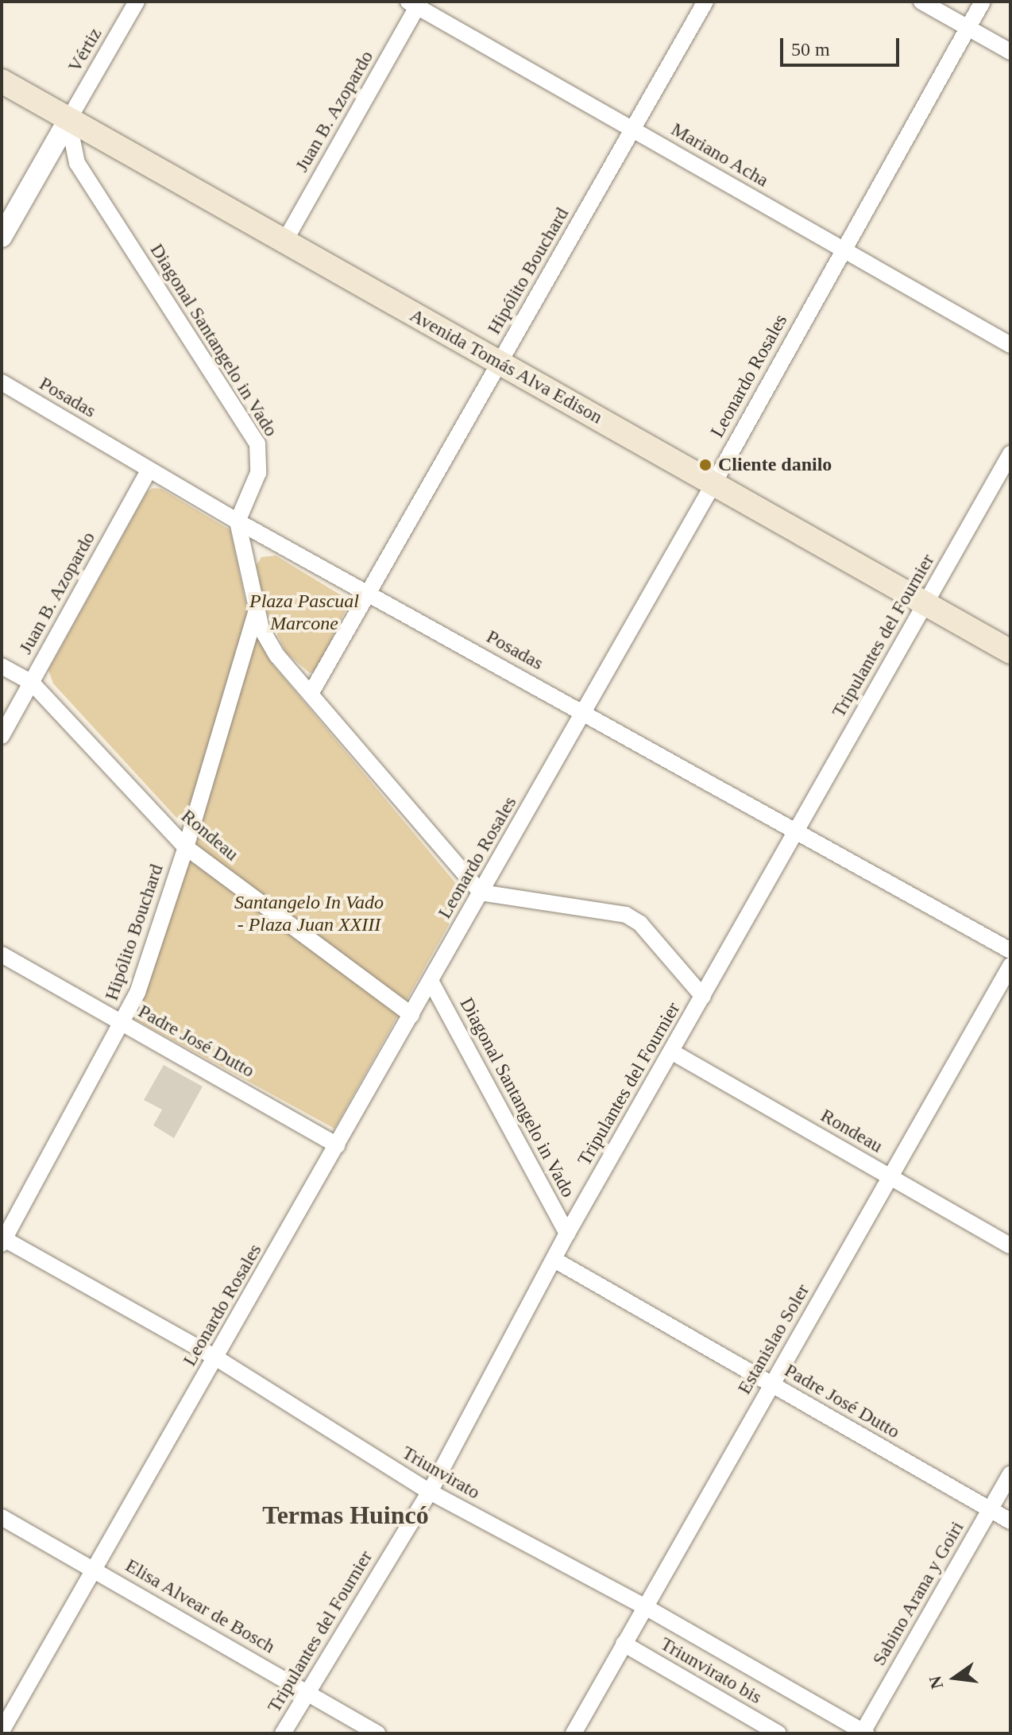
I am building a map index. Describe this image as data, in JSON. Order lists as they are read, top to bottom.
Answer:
{
  "streets": {
    "main road": ["Avenida Tomás Alva Edison"],
    "street": [
      "Vértiz",
      "Juan B. Azopardo",
      "Mariano Acha",
      "Hipólito Bouchard",
      "Diagonal Santangelo in Vado",
      "Leonardo Rosales",
      "Posadas",
      "Tripulantes del Fournier",
      "Rondeau",
      "Padre José Dutto",
      "Estanislao Soler",
      "Triunvirato",
      "Sabino Arana y Goiri",
      "Elisa Alvear de Bosch",
      "Triunvirato bis"
    ]
  },
  "crossings": [
    ["Vértiz", "Diagonal Santangelo in Vado"],
    ["Vértiz", "Avenida Tomás Alva Edison"],
    ["Juan B. Azopardo", "Mariano Acha"],
    ["Juan B. Azopardo", "Avenida Tomás Alva Edison"],
    ["Juan B. Azopardo", "Posadas"],
    ["Juan B. Azopardo", "Rondeau"],
    ["Mariano Acha", "Hipólito Bouchard"],
    ["Mariano Acha", "Leonardo Rosales"],
    ["Hipólito Bouchard", "Avenida Tomás Alva Edison"],
    ["Hipólito Bouchard", "Posadas"],
    ["Hipólito Bouchard", "Rondeau"],
    ["Hipólito Bouchard", "Padre José Dutto"],
    ["Hipólito Bouchard", "Triunvirato"],
    ["Diagonal Santangelo in Vado", "Avenida Tomás Alva Edison"],
    ["Diagonal Santangelo in Vado", "Leonardo Rosales"],
    ["Diagonal Santangelo in Vado", "Posadas"],
    ["Diagonal Santangelo in Vado", "Tripulantes del Fournier"],
    ["Avenida Tomás Alva Edison", "Leonardo Rosales"],
    ["Avenida Tomás Alva Edison", "Tripulantes del Fournier"],
    ["Leonardo Rosales", "Posadas"],
    ["Leonardo Rosales", "Rondeau"],
    ["Leonardo Rosales", "Padre José Dutto"],
    ["Leonardo Rosales", "Triunvirato"],
    ["Leonardo Rosales", "Elisa Alvear de Bosch"],
    ["Posadas", "Tripulantes del Fournier"],
    ["Tripulantes del Fournier", "Rondeau"],
    ["Tripulantes del Fournier", "Padre José Dutto"],
    ["Tripulantes del Fournier", "Triunvirato"],
    ["Tripulantes del Fournier", "Elisa Alvear de Bosch"],
    ["Rondeau", "Estanislao Soler"],
    ["Padre José Dutto", "Estanislao Soler"],
    ["Padre José Dutto", "Sabino Arana y Goiri"],
    ["Estanislao Soler", "Triunvirato"],
    ["Estanislao Soler", "Triunvirato bis"],
    ["Triunvirato", "Sabino Arana y Goiri"]
  ],
  "districts": ["Termas Huincó"],
  "parks": ["Plaza Pascual Marcone", "Santangelo In Vado - Plaza Juan XXIII"],
  "places": ["Cliente danilo"],
  "scale_bar": "50 m",
  "north": "left"
}
